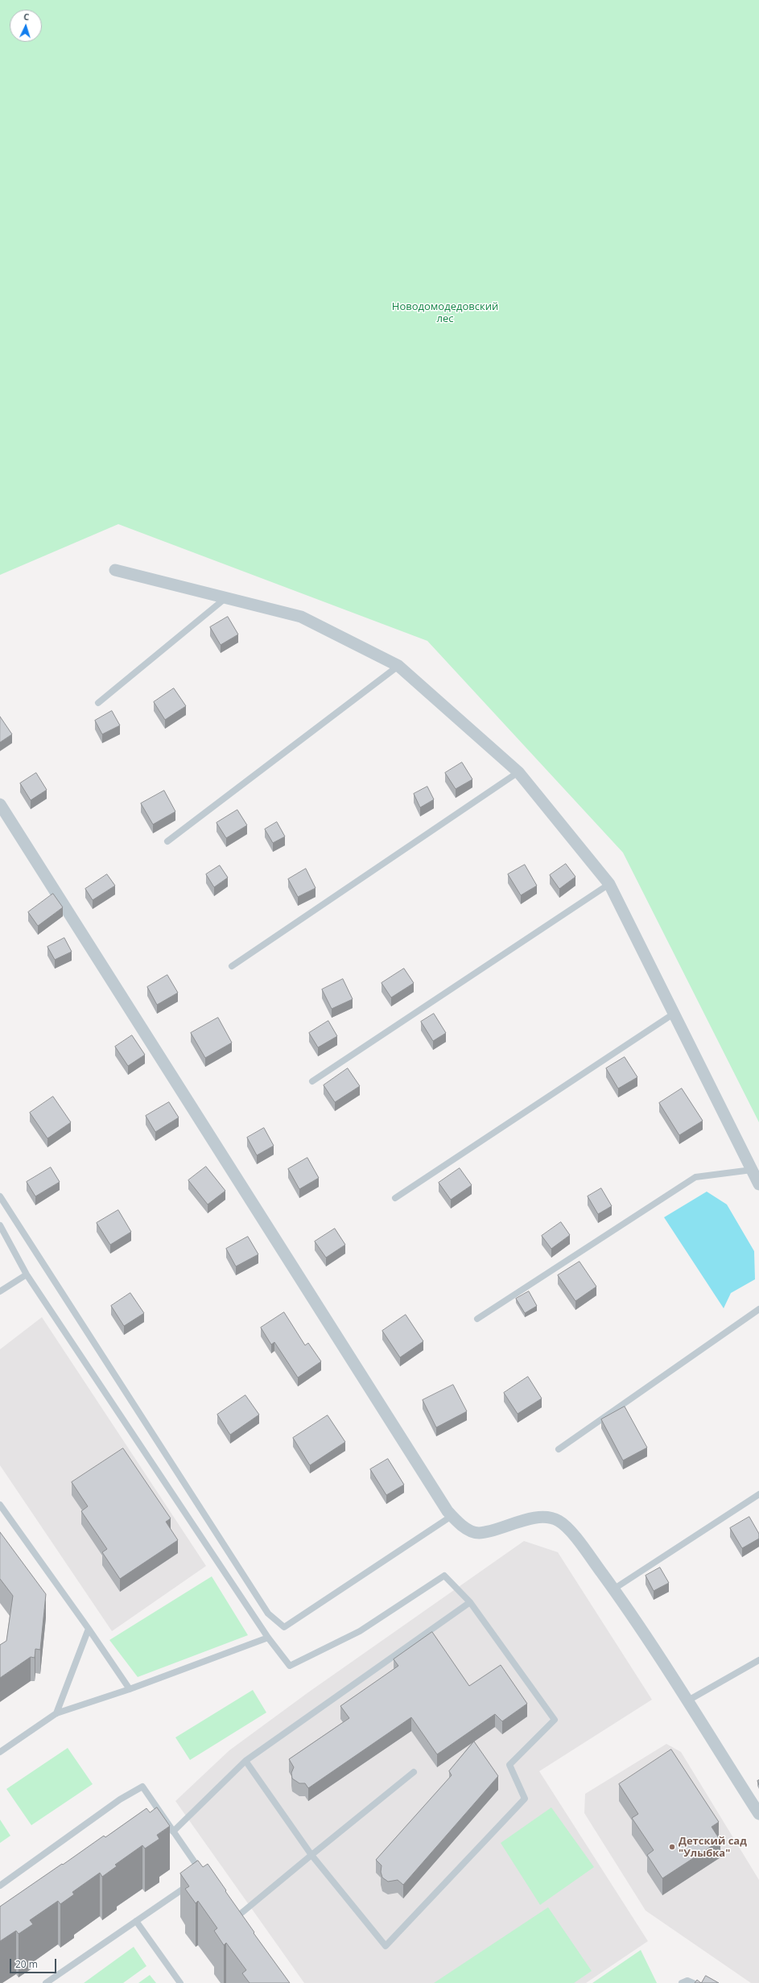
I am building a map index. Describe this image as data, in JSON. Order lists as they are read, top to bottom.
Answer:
{
  "parks": ["Новодомодедовский лес"],
  "places": ["Детский сад \"Улыбка\""],
  "scale_bar": "20 m",
  "north": "top"
}
